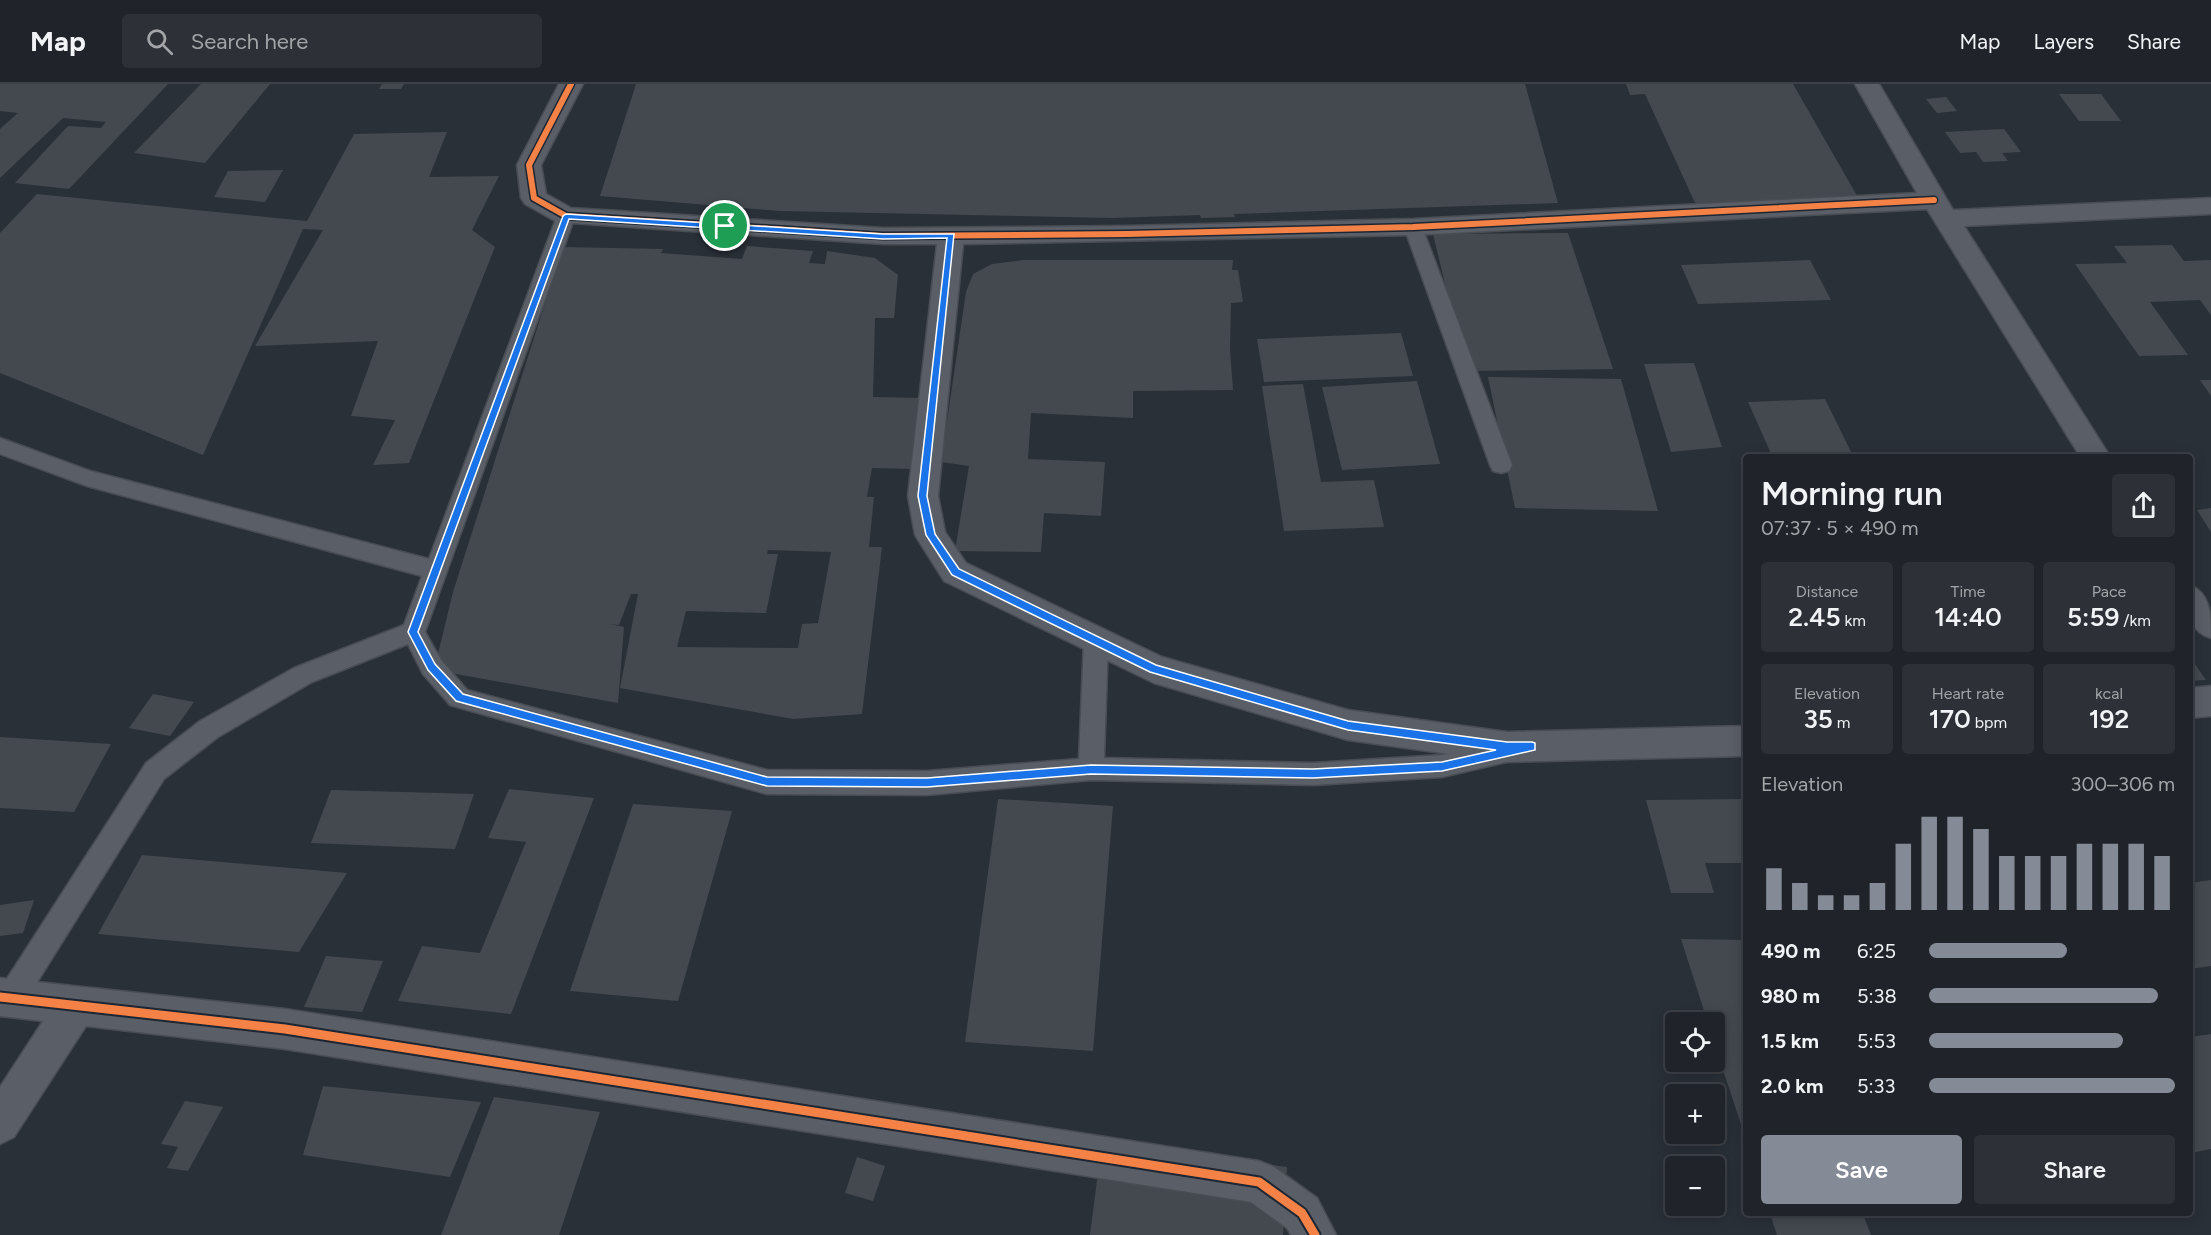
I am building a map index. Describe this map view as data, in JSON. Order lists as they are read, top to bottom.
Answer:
{
  "page": {
    "header": "Map",
    "search": "Search here",
    "nav": ["Map", "Layers", "Share"],
    "heading": ["Morning run", "07:37 · 5 × 490 m"],
    "stats": [
      ["Distance", "2.45 km"],
      ["Time", "14:40"],
      ["Pace", "5:59 /km"],
      ["Elevation", "35 m"],
      ["Heart rate", "170 bpm"],
      ["kcal", "192"]
    ],
    "chart": ["Elevation", "300–306 m"],
    "list": [
      {
        "name": "490 m",
        "note": "6:25"
      },
      {
        "name": "980 m",
        "note": "5:38"
      },
      {
        "name": "1.5 km",
        "note": "5:53"
      },
      {
        "name": "2.0 km",
        "note": "5:33"
      }
    ],
    "map_buttons": ["+", "−"],
    "buttons": ["Save", "Share"]
  }
}
